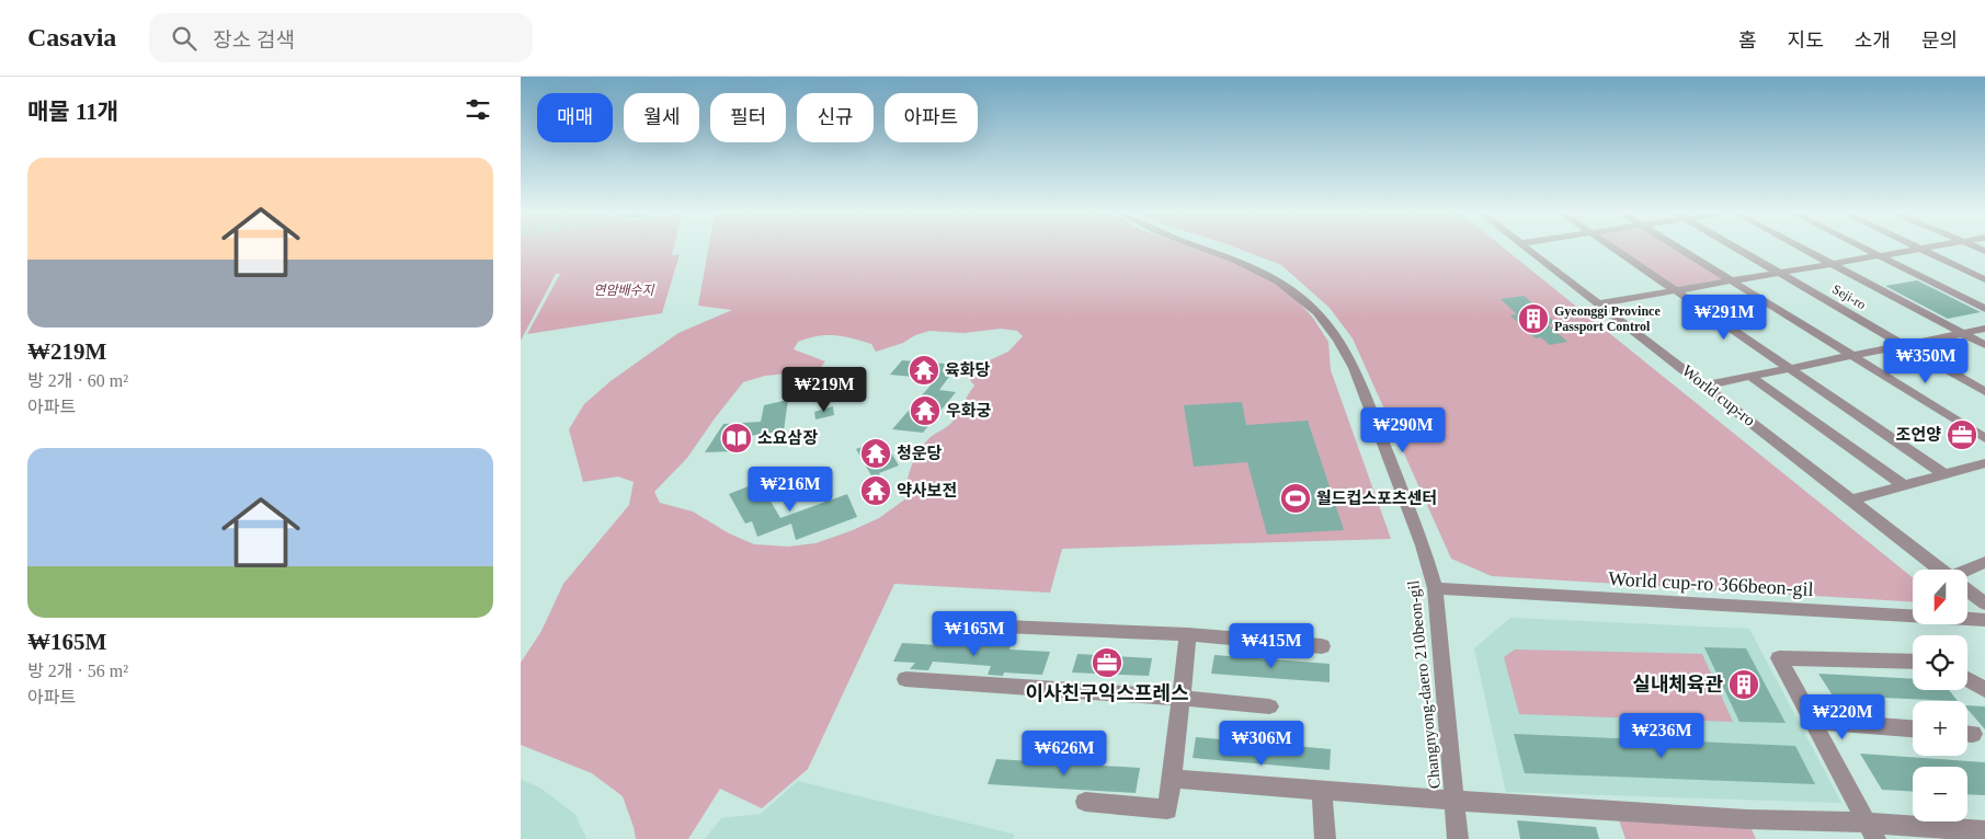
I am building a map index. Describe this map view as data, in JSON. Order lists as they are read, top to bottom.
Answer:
{
  "streets": {
    "street": [
      "Seji-ro",
      "World cup-ro",
      "World cup-ro 366beon-gil",
      "Changnyong-daero 210beon-gil"
    ]
  },
  "crossings": [
    ["Seji-ro", "World cup-ro"],
    ["World cup-ro 366beon-gil", "Changnyong-daero 210beon-gil"]
  ],
  "parks": ["연암배수지"],
  "places": {
    "building": ["Gyeonggi Province Passport Control", "실내체육관"],
    "temple": [
      "육화당",
      "우화궁",
      "청운당",
      "약사보전"
    ],
    "office": ["조언양", "이사친구익스프레스"],
    "library": ["소요삼장"],
    "sports": ["월드컵스포츠센터"]
  },
  "north": "bottom",
  "page": {
    "header": "Casavia",
    "search": "장소 검색",
    "nav": [
      "홈",
      "지도",
      "소개",
      "문의"
    ],
    "heading": "매물 11개",
    "chip": [
      "매매",
      "월세",
      "필터",
      "신규",
      "아파트"
    ],
    "list": [
      {
        "name": "₩219M",
        "note": "방 2개 · 60 m² · 아파트"
      },
      {
        "name": "₩165M",
        "note": "방 2개 · 56 m² · 아파트"
      }
    ],
    "price": [
      "₩291M",
      "₩350M",
      "₩219M",
      "₩290M",
      "₩216M",
      "₩165M",
      "₩415M",
      "₩220M",
      "₩236M",
      "₩306M",
      "₩626M"
    ],
    "map_buttons": ["+", "−"]
  }
}
